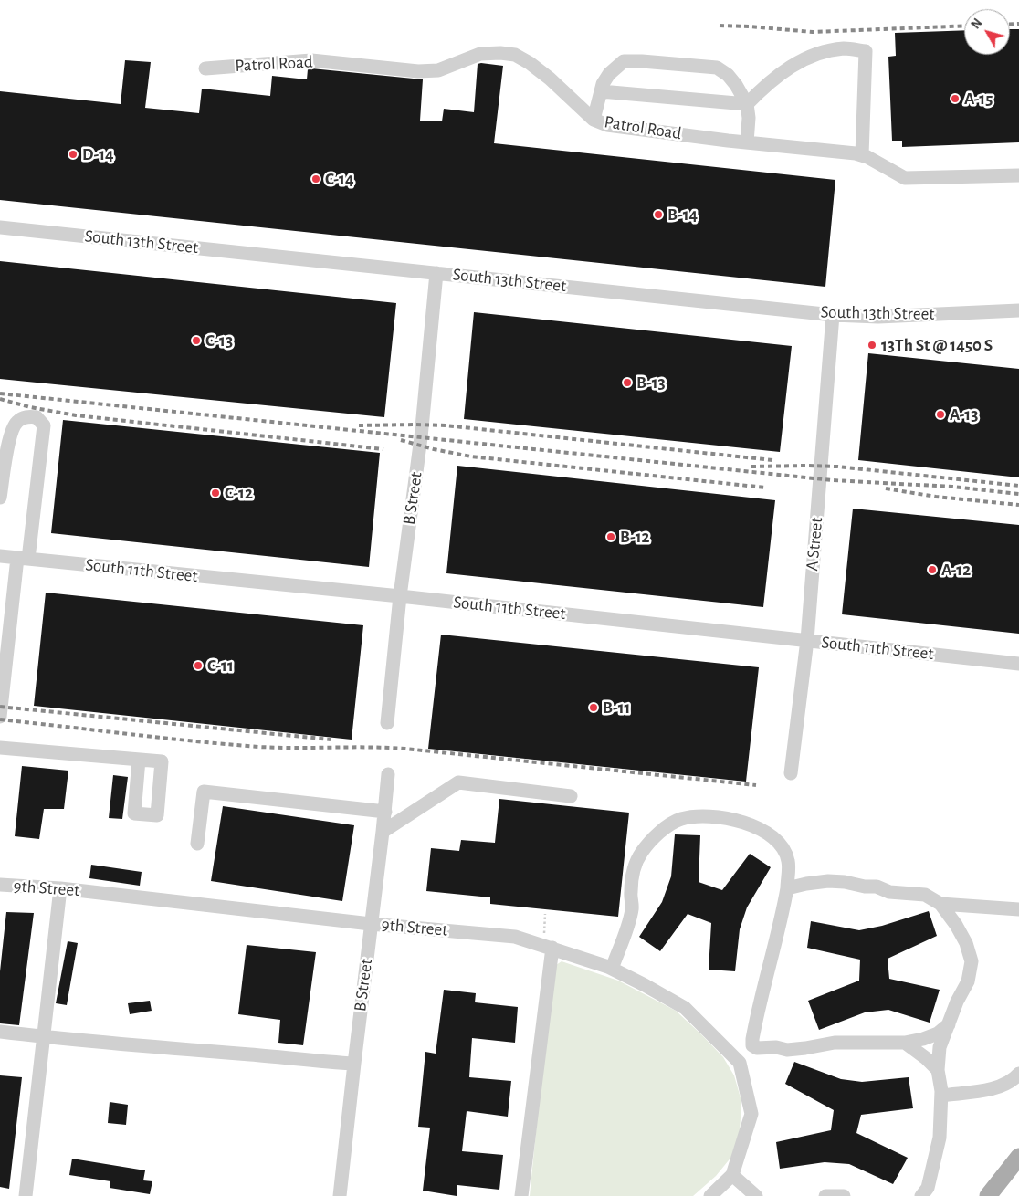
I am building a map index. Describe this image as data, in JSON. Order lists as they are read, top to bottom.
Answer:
{
  "streets": {
    "lane": [
      "Patrol Road",
      "South 13th Street",
      "B Street",
      "A Street",
      "South 11th Street",
      "9th Street"
    ]
  },
  "crossings": [
    ["South 13th Street", "B Street"],
    ["South 13th Street", "A Street"],
    ["B Street", "South 11th Street"],
    ["B Street", "9th Street"],
    ["A Street", "South 11th Street"]
  ],
  "places": [
    "A-15",
    "D-14",
    "C-14",
    "B-14",
    "C-13",
    "13Th St @ 1450 S",
    "B-13",
    "A-13",
    "C-12",
    "B-12",
    "A-12",
    "C-11",
    "B-11"
  ],
  "north": "top left"
}
